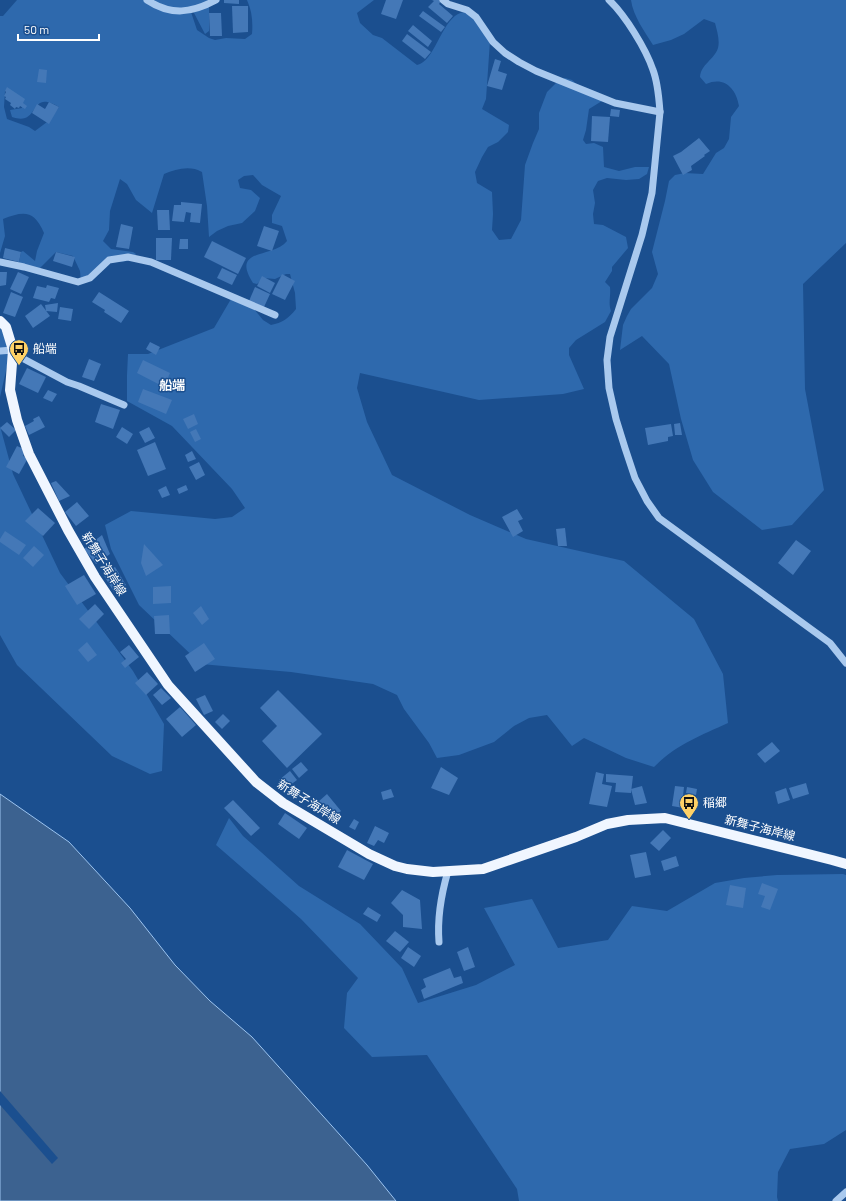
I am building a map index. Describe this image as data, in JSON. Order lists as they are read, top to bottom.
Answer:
{
  "streets": {
    "main road": ["新舞子海岸線"]
  },
  "districts": ["船端"],
  "places": {
    "bus stop": ["船端", "稲郷"]
  },
  "scale_bar": "50 m"
}
